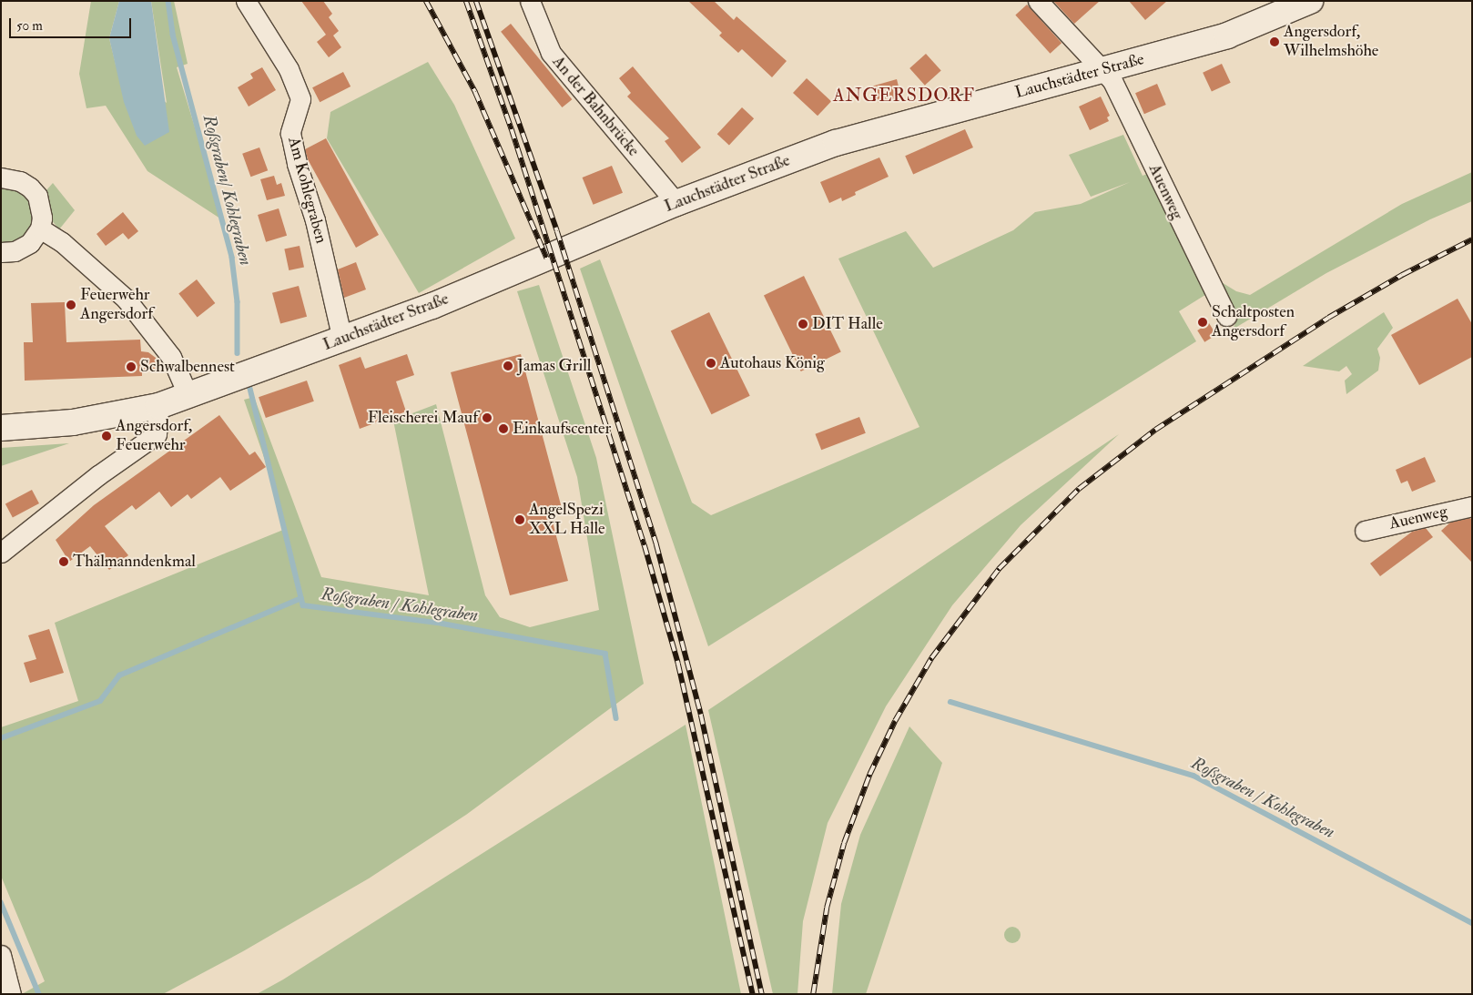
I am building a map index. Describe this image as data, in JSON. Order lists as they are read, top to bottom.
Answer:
{
  "streets": {
    "main road": ["Lauchstädter Straße"],
    "street": ["An der Bahnbrücke", "Am Kohlegraben", "Auenweg"]
  },
  "crossings": [
    ["Lauchstädter Straße", "An der Bahnbrücke"],
    ["Lauchstädter Straße", "Am Kohlegraben"],
    ["Lauchstädter Straße", "Auenweg"]
  ],
  "districts": ["ANGERSDORF"],
  "water": ["Roßgraben/ Kohlegraben", "Roßgraben / Kohlegraben"],
  "places": [
    "Angersdorf, Wilhelmshöhe",
    "Feuerwehr Angersdorf",
    "Schaltposten Angersdorf",
    "DIT Halle",
    "Autohaus König",
    "Jamas Grill",
    "Schwalbennest",
    "Fleischerei Mauf",
    "Einkaufscenter",
    "Angersdorf, Feuerwehr",
    "AngelSpezi XXL Halle",
    "Thälmanndenkmal"
  ],
  "scale_bar": "50 m"
}
